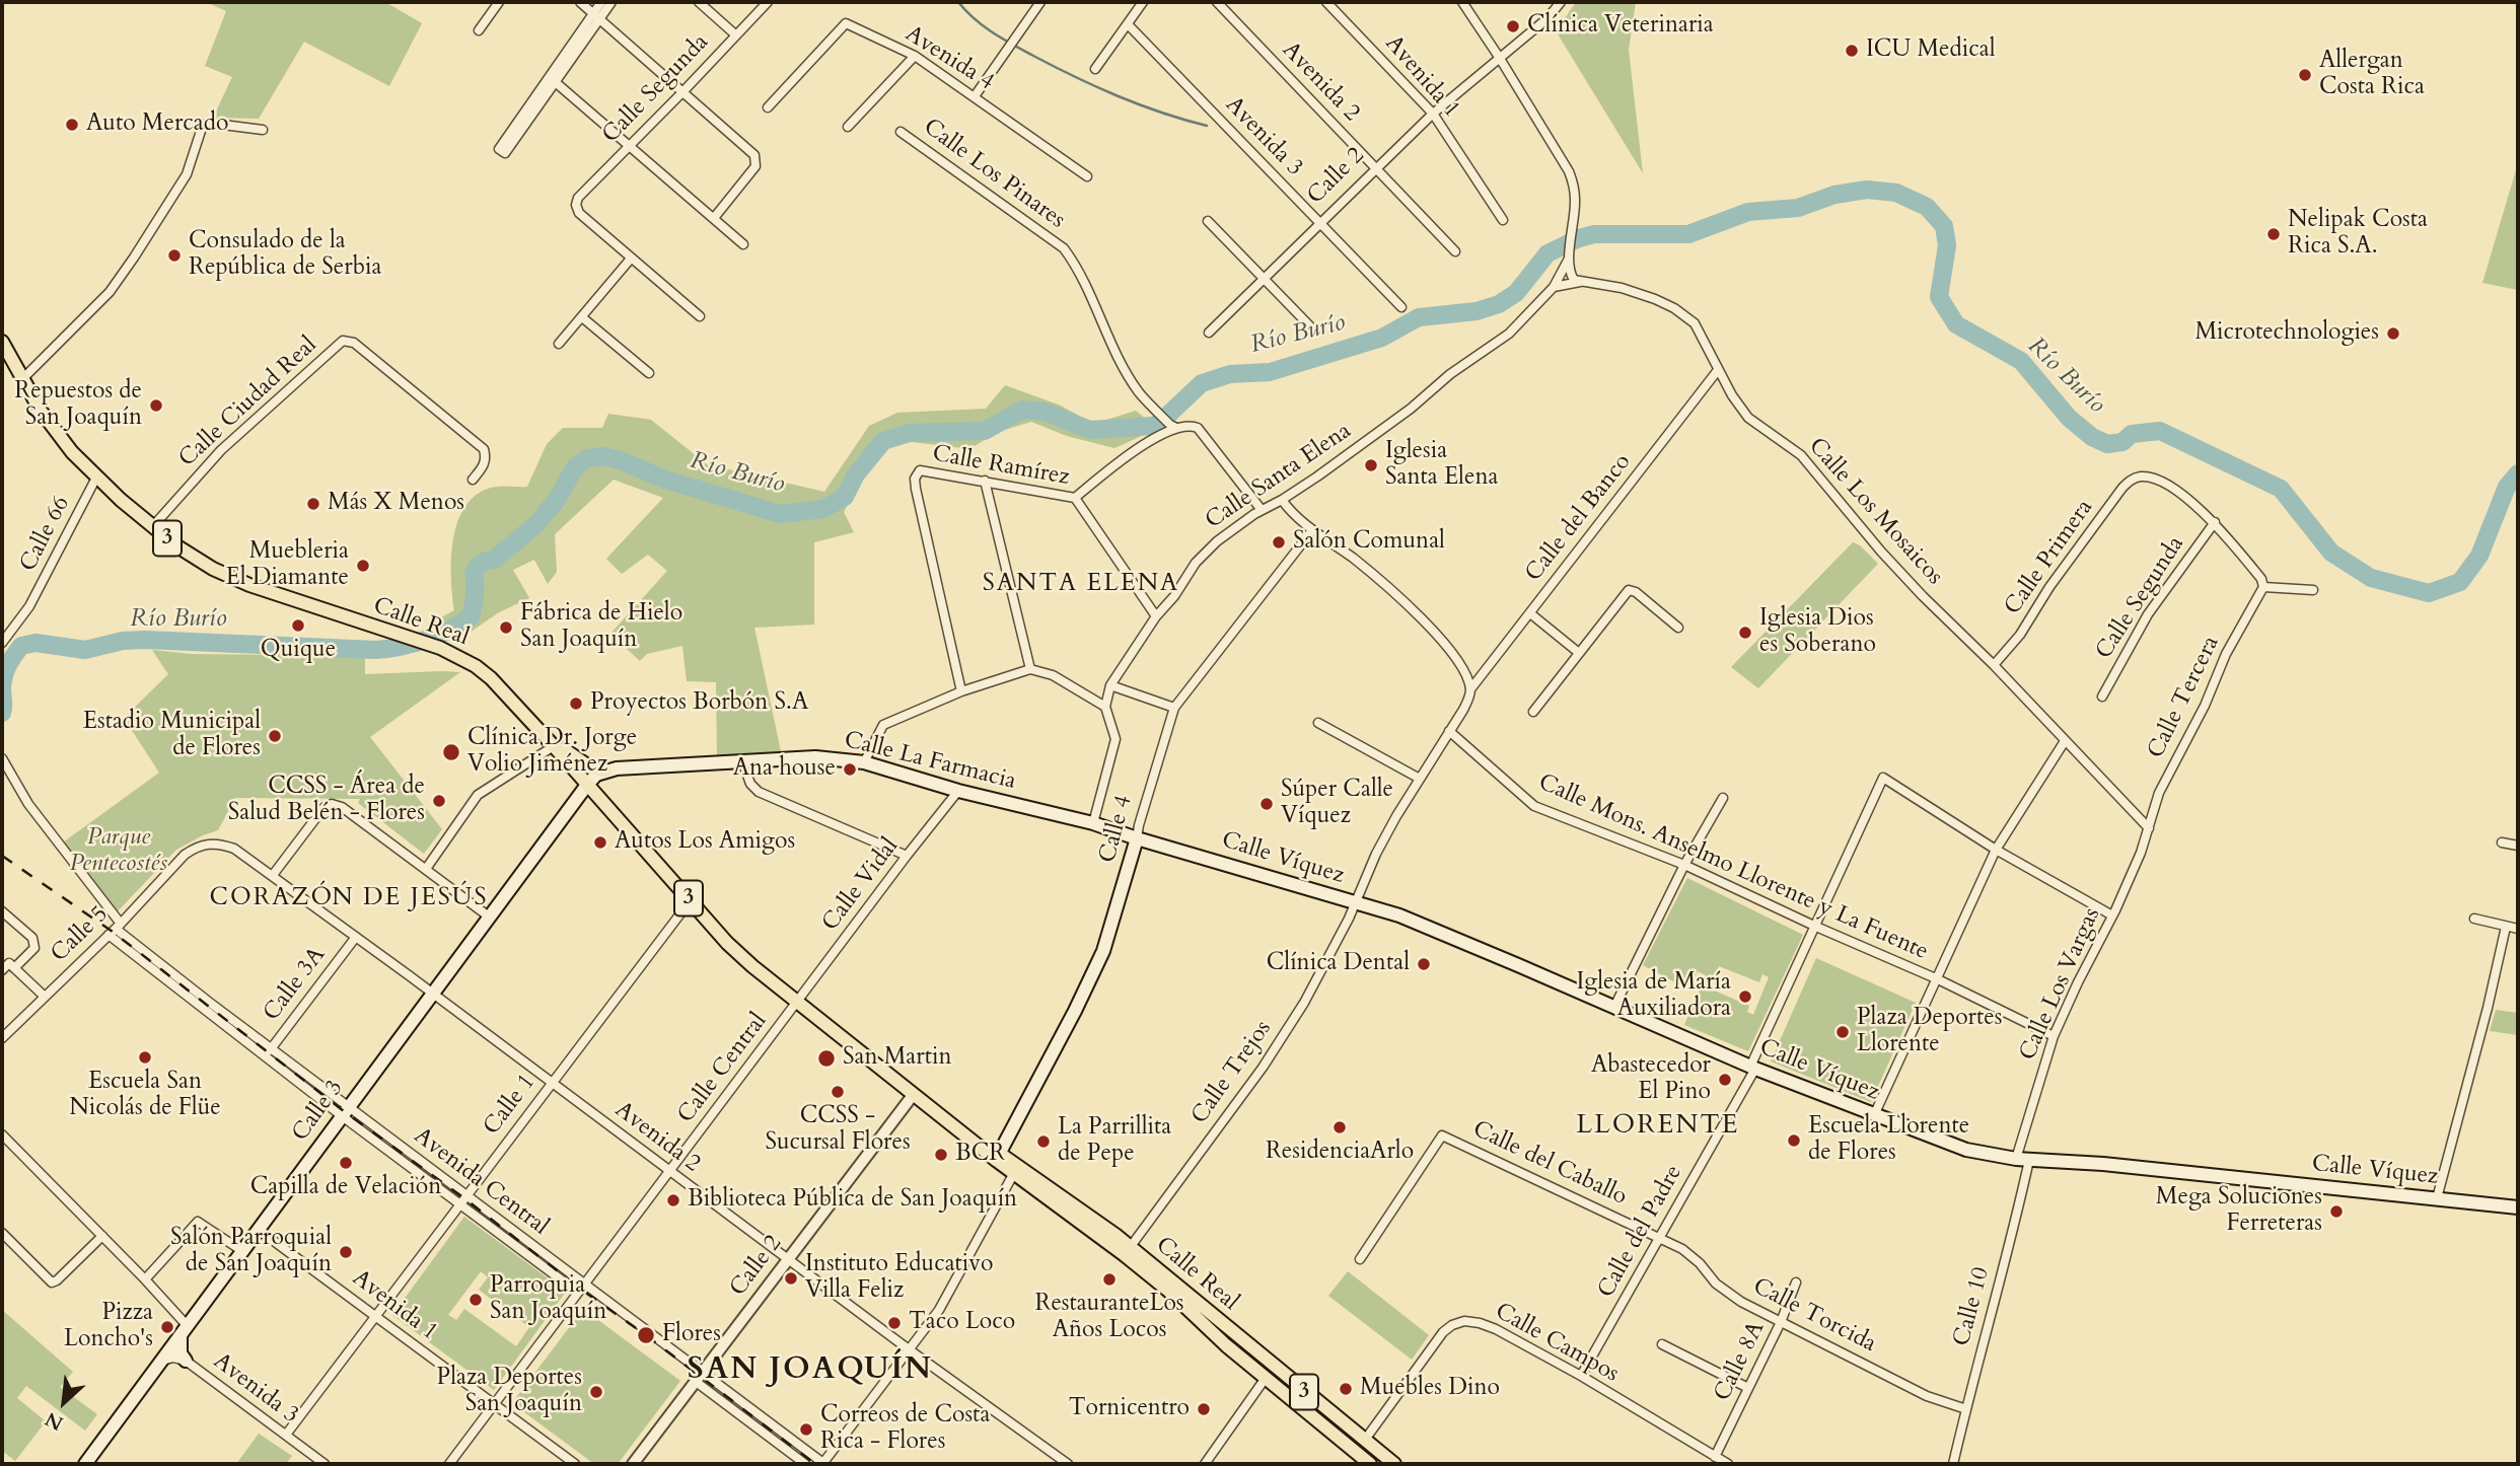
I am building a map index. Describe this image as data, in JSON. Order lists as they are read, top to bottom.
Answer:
{
  "streets": {
    "main road": [
      "3",
      "Calle Real",
      "Calle La Farmacia",
      "Calle 4",
      "Calle Víquez",
      "Calle 3"
    ],
    "street": [
      "Avenida 4",
      "Avenida 1",
      "Avenida 2",
      "Calle Segunda",
      "Avenida 3",
      "Calle Los Pinares",
      "Calle 2",
      "Calle Ciudad Real",
      "Calle Ramírez",
      "Calle Santa Elena",
      "Calle Los Mosaicos",
      "Calle del Banco",
      "Calle 66",
      "Calle Primera",
      "Calle Tercera",
      "Calle Mons. Anselmo Llorente y La Fuente",
      "Calle Vidal",
      "Calle 5",
      "Calle 3A",
      "Calle Los Vargas",
      "Calle Central",
      "Calle Trejos",
      "Calle 1",
      "Calle del Caballo",
      "Avenida Central",
      "Calle del Padre",
      "Calle 10",
      "Calle Torcida",
      "Calle Campos",
      "Calle 8A"
    ]
  },
  "crossings": [
    ["Avenida 1", "Calle 2"],
    ["Avenida 1", "Calle Central"],
    ["Avenida 1", "Calle 1"],
    ["Avenida 1", "Calle 3"],
    ["Avenida 2", "Calle 2"],
    ["Avenida 2", "Calle 5"],
    ["Avenida 2", "Calle 3A"],
    ["Avenida 2", "Calle Central"],
    ["Avenida 2", "Calle 1"],
    ["Avenida 2", "Calle 3"],
    ["Calle Segunda", "Calle Primera"],
    ["Avenida 3", "Calle 2"],
    ["Avenida 3", "Calle 1"],
    ["Avenida 3", "Calle 3"],
    ["Calle Los Pinares", "Calle Santa Elena"],
    ["Calle 2", "Calle Real"],
    ["Calle 2", "Avenida Central"],
    ["Calle Ciudad Real", "Calle Real"],
    ["Calle Ramírez", "Calle Santa Elena"],
    ["Calle Santa Elena", "Calle La Farmacia"],
    ["Calle Los Mosaicos", "Calle del Banco"],
    ["Calle Los Mosaicos", "Calle Primera"],
    ["Calle Los Mosaicos", "Calle Tercera"],
    ["Calle Los Mosaicos", "Calle Los Vargas"],
    ["Calle del Banco", "Calle Mons. Anselmo Llorente y La Fuente"],
    ["Calle del Banco", "Calle Trejos"],
    ["Calle 66", "Calle Real"],
    ["Calle Real", "Calle 4"],
    ["Calle Real", "Calle Vidal"],
    ["Calle Real", "Calle Central"],
    ["Calle Real", "Calle Trejos"],
    ["Calle Real", "Calle 1"],
    ["Calle Real", "Calle 3"],
    ["Calle Real", "Calle Campos"],
    ["Calle Tercera", "Calle Los Vargas"],
    ["Calle La Farmacia", "Calle 4"],
    ["Calle La Farmacia", "Calle Víquez"],
    ["Calle La Farmacia", "Calle Vidal"],
    ["Calle 4", "Calle Víquez"],
    ["Calle Víquez", "Calle Los Vargas"],
    ["Calle Víquez", "Calle Trejos"],
    ["Calle Víquez", "Calle del Padre"],
    ["Calle Víquez", "Calle 10"],
    ["Calle Mons. Anselmo Llorente y La Fuente", "Calle Los Vargas"],
    ["Calle Mons. Anselmo Llorente y La Fuente", "Calle del Padre"],
    ["Calle Vidal", "Calle Central"],
    ["Calle 5", "Avenida Central"],
    ["Calle 3A", "Avenida Central"],
    ["Calle Los Vargas", "Calle 10"],
    ["Calle Central", "Avenida Central"],
    ["Calle 1", "Avenida Central"],
    ["Calle 3", "Avenida Central"],
    ["Calle del Caballo", "Calle del Padre"],
    ["Calle del Caballo", "Calle Torcida"],
    ["Calle del Padre", "Calle Torcida"],
    ["Calle del Padre", "Calle Campos"],
    ["Calle 10", "Calle Torcida"],
    ["Calle Torcida", "Calle 8A"],
    ["Calle Campos", "Calle 8A"]
  ],
  "districts": [
    "SANTA ELENA",
    "CORAZÓN DE JESÚS",
    "LLORENTE",
    "SAN JOAQUÍN"
  ],
  "water": ["Río Burío"],
  "parks": ["Parque Pentecostés"],
  "places": [
    "Clínica Veterinaria",
    "ICU Medical",
    "Allergan Costa Rica",
    "Auto Mercado",
    "Nelipak Costa Rica S.A.",
    "Consulado de la República de Serbia",
    "Microtechnologies",
    "Repuestos de San Joaquín",
    "Iglesia Santa Elena",
    "Más X Menos",
    "Salón Comunal",
    "Muebleria El Diamante",
    "Quique",
    "Fábrica de Hielo San Joaquín",
    "Iglesia Dios es Soberano",
    "Proyectos Borbón S.A",
    "Estadio Municipal de Flores",
    "Clínica Dr. Jorge Volio Jiménez",
    "Ana house",
    "CCSS - Área de Salud Belén - Flores",
    "Súper Calle Víquez",
    "Autos Los Amigos",
    "Clínica Dental",
    "Iglesia de María Auxiliadora",
    "Plaza Deportes Llorente",
    "Escuela San Nicolás de Flüe",
    "San Martin",
    "Abastecedor El Pino",
    "CCSS - Sucursal Flores",
    "ResidenciaArlo",
    "Escuela Llorente de Flores",
    "La Parrillita de Pepe",
    "BCR",
    "Capilla de Velación",
    "Biblioteca Pública de San Joaquín",
    "Mega Soluciones Ferreteras",
    "Salón Parroquial de San Joaquín",
    "Instituto Educativo Villa Feliz",
    "RestauranteLos Años Locos",
    "Parroquia San Joaquín",
    "Taco Loco",
    "Pizza Loncho's",
    "Flores",
    "Muebles Dino",
    "Plaza Deportes San Joaquín",
    "Tornicentro",
    "Correos de Costa Rica - Flores"
  ],
  "north": "bottom left"
}
